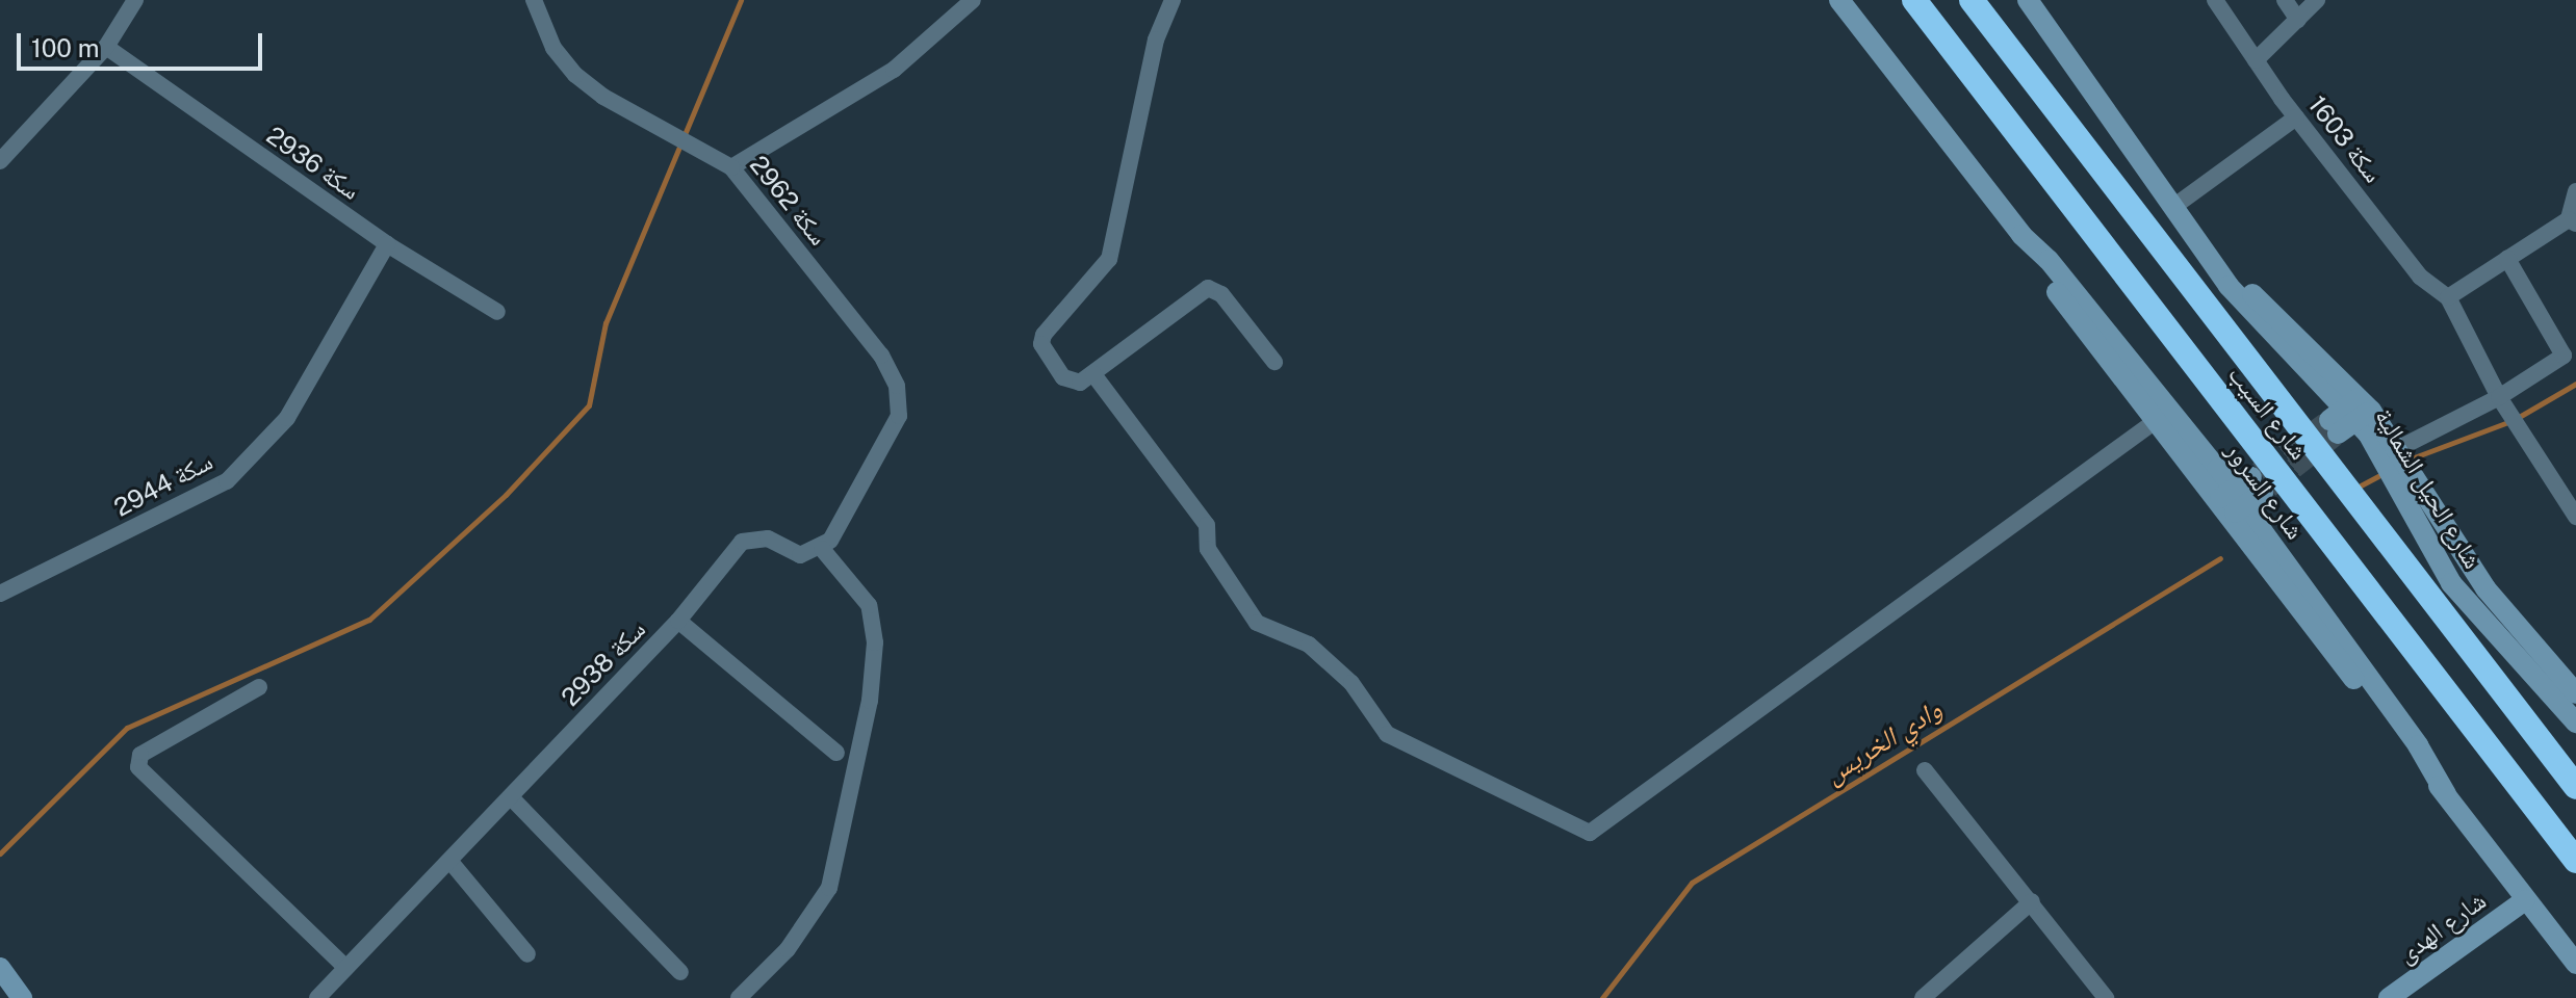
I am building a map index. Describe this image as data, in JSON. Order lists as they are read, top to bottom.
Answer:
{
  "streets": {
    "highway": ["شارع السيب"],
    "street": [
      "سكة 1603",
      "سكة 2936",
      "سكة 2962",
      "سكة 2944",
      "شارع الحيل الشمالية",
      "شارع السرور",
      "سكة 2938",
      "شارع الهدى"
    ]
  },
  "crossings": [
    ["سكة 2936", "سكة 2944"],
    ["سكة 2962", "سكة 2938"],
    ["شارع السرور", "شارع الهدى"]
  ],
  "water": ["وادي الخريس"],
  "scale_bar": "100 m"
}
